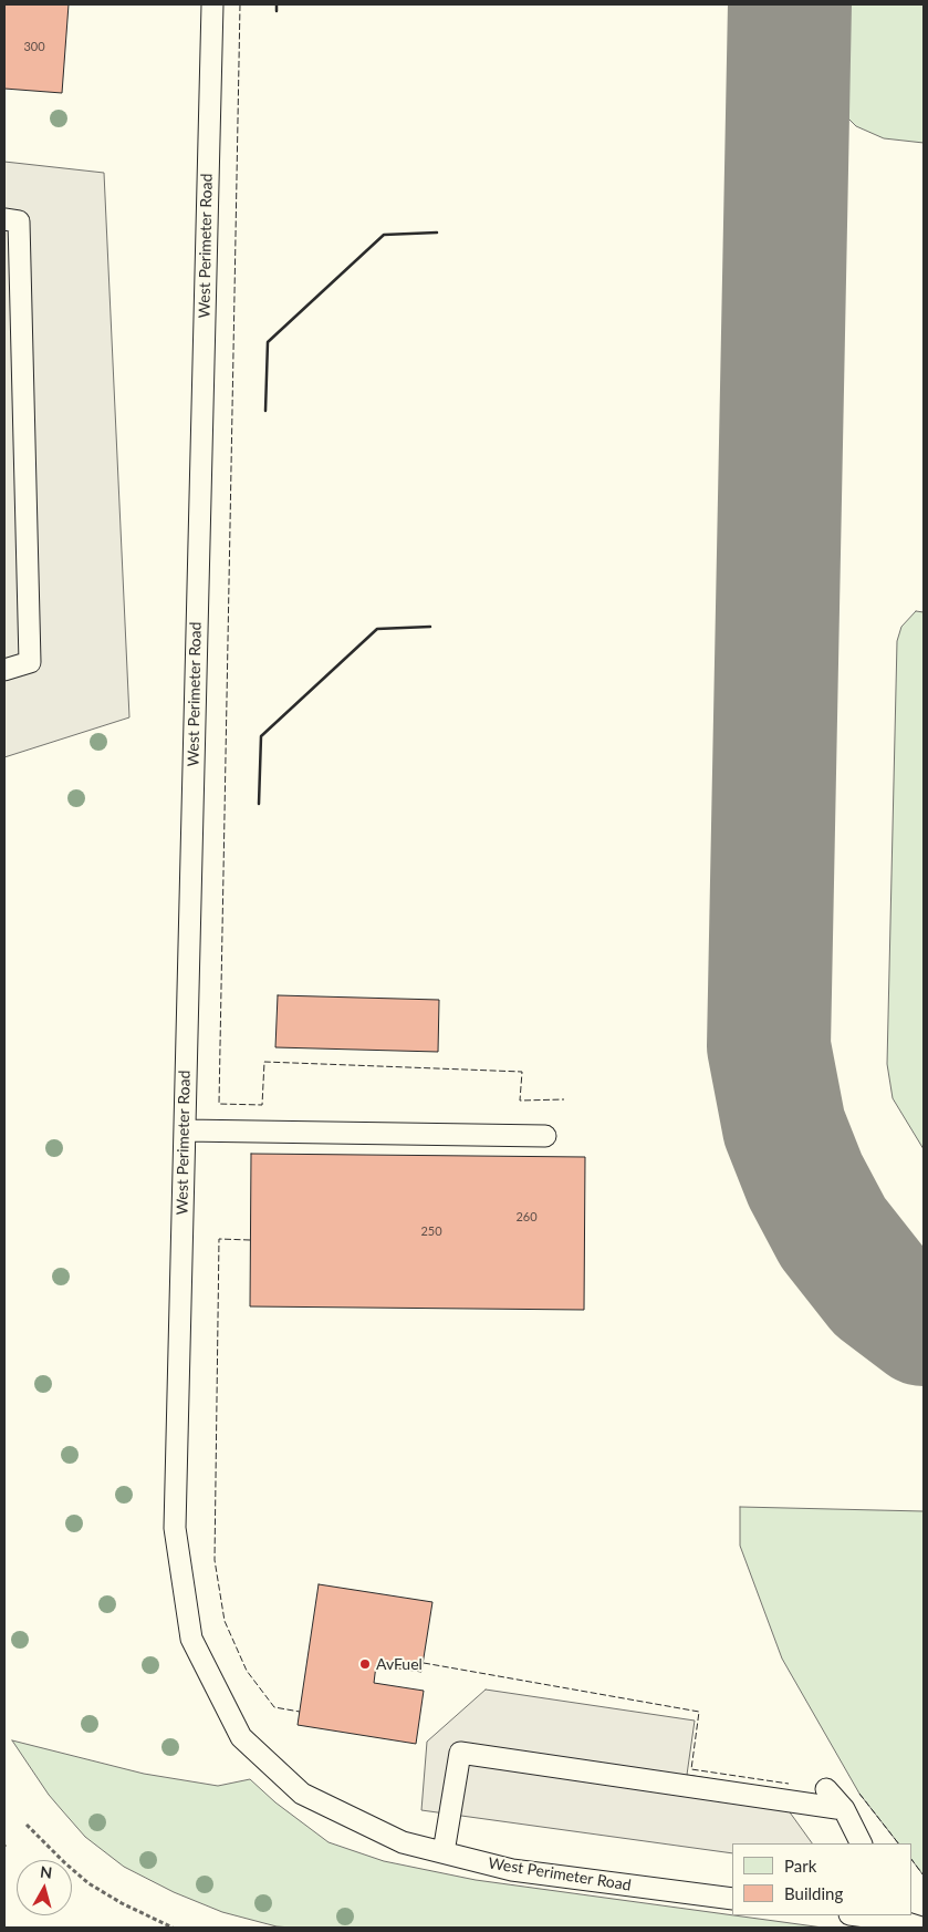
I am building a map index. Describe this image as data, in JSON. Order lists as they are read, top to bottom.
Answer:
{
  "streets": {
    "lane": ["West Perimeter Road"]
  },
  "places": ["AvFuel"],
  "house_numbers": ["300", "260", "250"],
  "legend": ["Park", "Building"],
  "north": "top"
}
